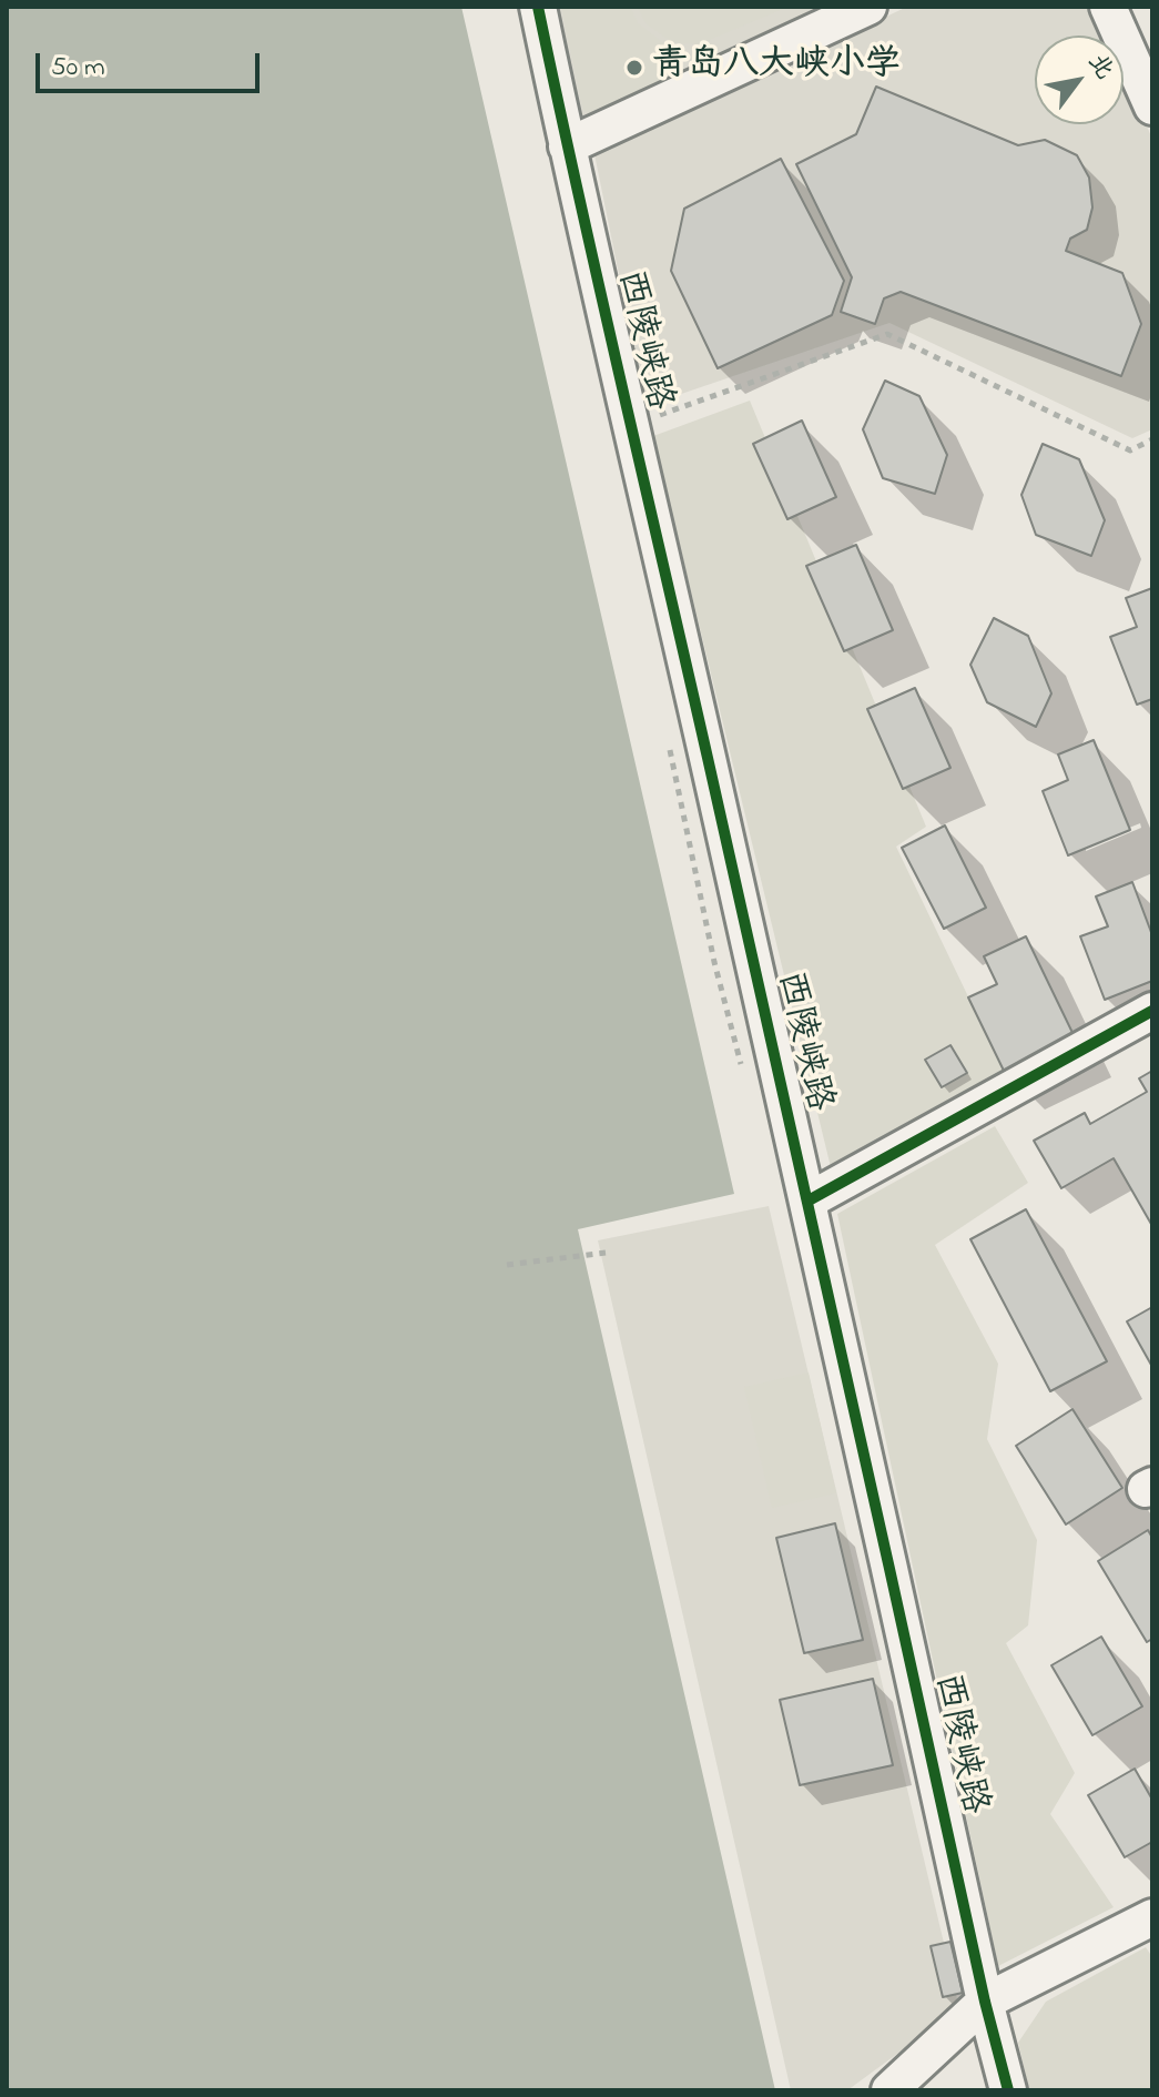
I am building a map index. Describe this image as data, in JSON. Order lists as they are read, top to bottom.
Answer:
{
  "streets": {
    "street": ["西陵峡路"]
  },
  "places": ["青岛八大峡小学"],
  "scale_bar": "50 m",
  "north": "top right"
}
